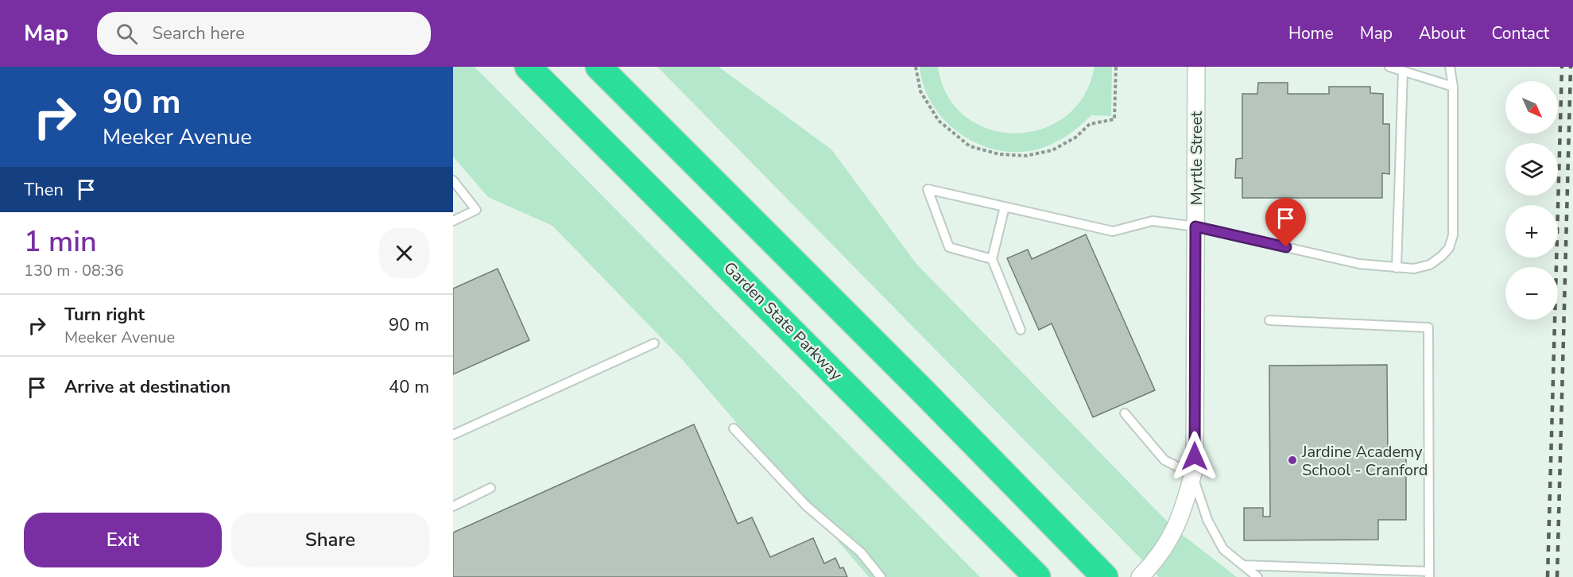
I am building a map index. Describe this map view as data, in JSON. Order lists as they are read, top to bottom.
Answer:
{
  "streets": {
    "highway": ["Garden State Parkway"],
    "street": ["Myrtle Street"]
  },
  "places": ["Jardine Academy School - Cranford"],
  "north": "bottom right",
  "page": {
    "header": "Map",
    "search": "Search here",
    "nav": [
      "Home",
      "Map",
      "About",
      "Contact"
    ],
    "turn": ["90 m", "Meeker Avenue"],
    "map_buttons": ["+", "−"],
    "then": "Then",
    "heading": ["1 min", "130 m · 08:36"],
    "list": [
      {
        "name": "Turn right",
        "note": "Meeker Avenue",
        "value": "90 m"
      },
      {
        "name": "Arrive at destination",
        "value": "40 m"
      }
    ],
    "buttons": ["Exit", "Share"]
  }
}
